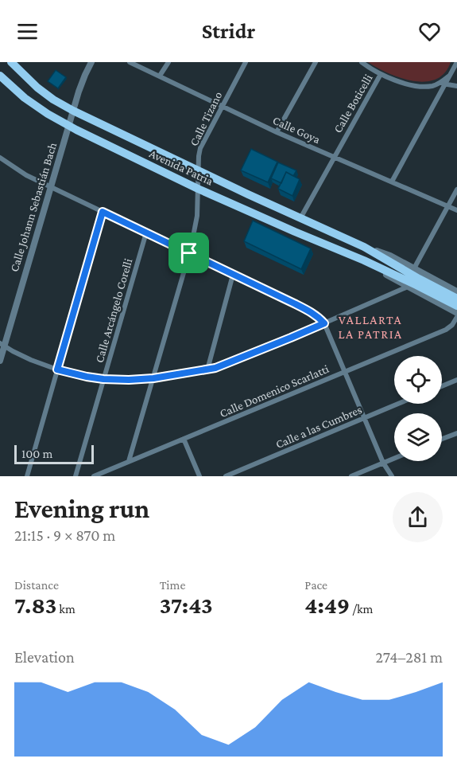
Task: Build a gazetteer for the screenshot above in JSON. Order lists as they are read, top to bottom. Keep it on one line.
{"streets":{"main road":["Avenida Patria"],"street":["Calle Boticelli","Calle Tizano","Calle Goya","Calle Johann Sebastián Bach","Calle Arcángelo Corelli","Calle Domenico Scarlatti","Calle a las Cumbres"]},"crossings":[["Calle Boticelli","Calle Goya"],["Calle Boticelli","Avenida Patria"],["Calle Tizano","Calle Goya"],["Calle Tizano","Avenida Patria"],["Calle Tizano","Calle Domenico Scarlatti"],["Avenida Patria","Calle Johann Sebastián Bach"]],"districts":["VALLARTA LA PATRIA"],"scale_bar":"100 m","page":{"header":"Stridr","scale":"100 m","heading":["Evening run","21:15 · 9 × 870 m"],"stats":[["Distance","7.83 km"],["Time","37:43"],["Pace","4:49 /km"]],"chart":["Elevation","274–281 m"]}}
